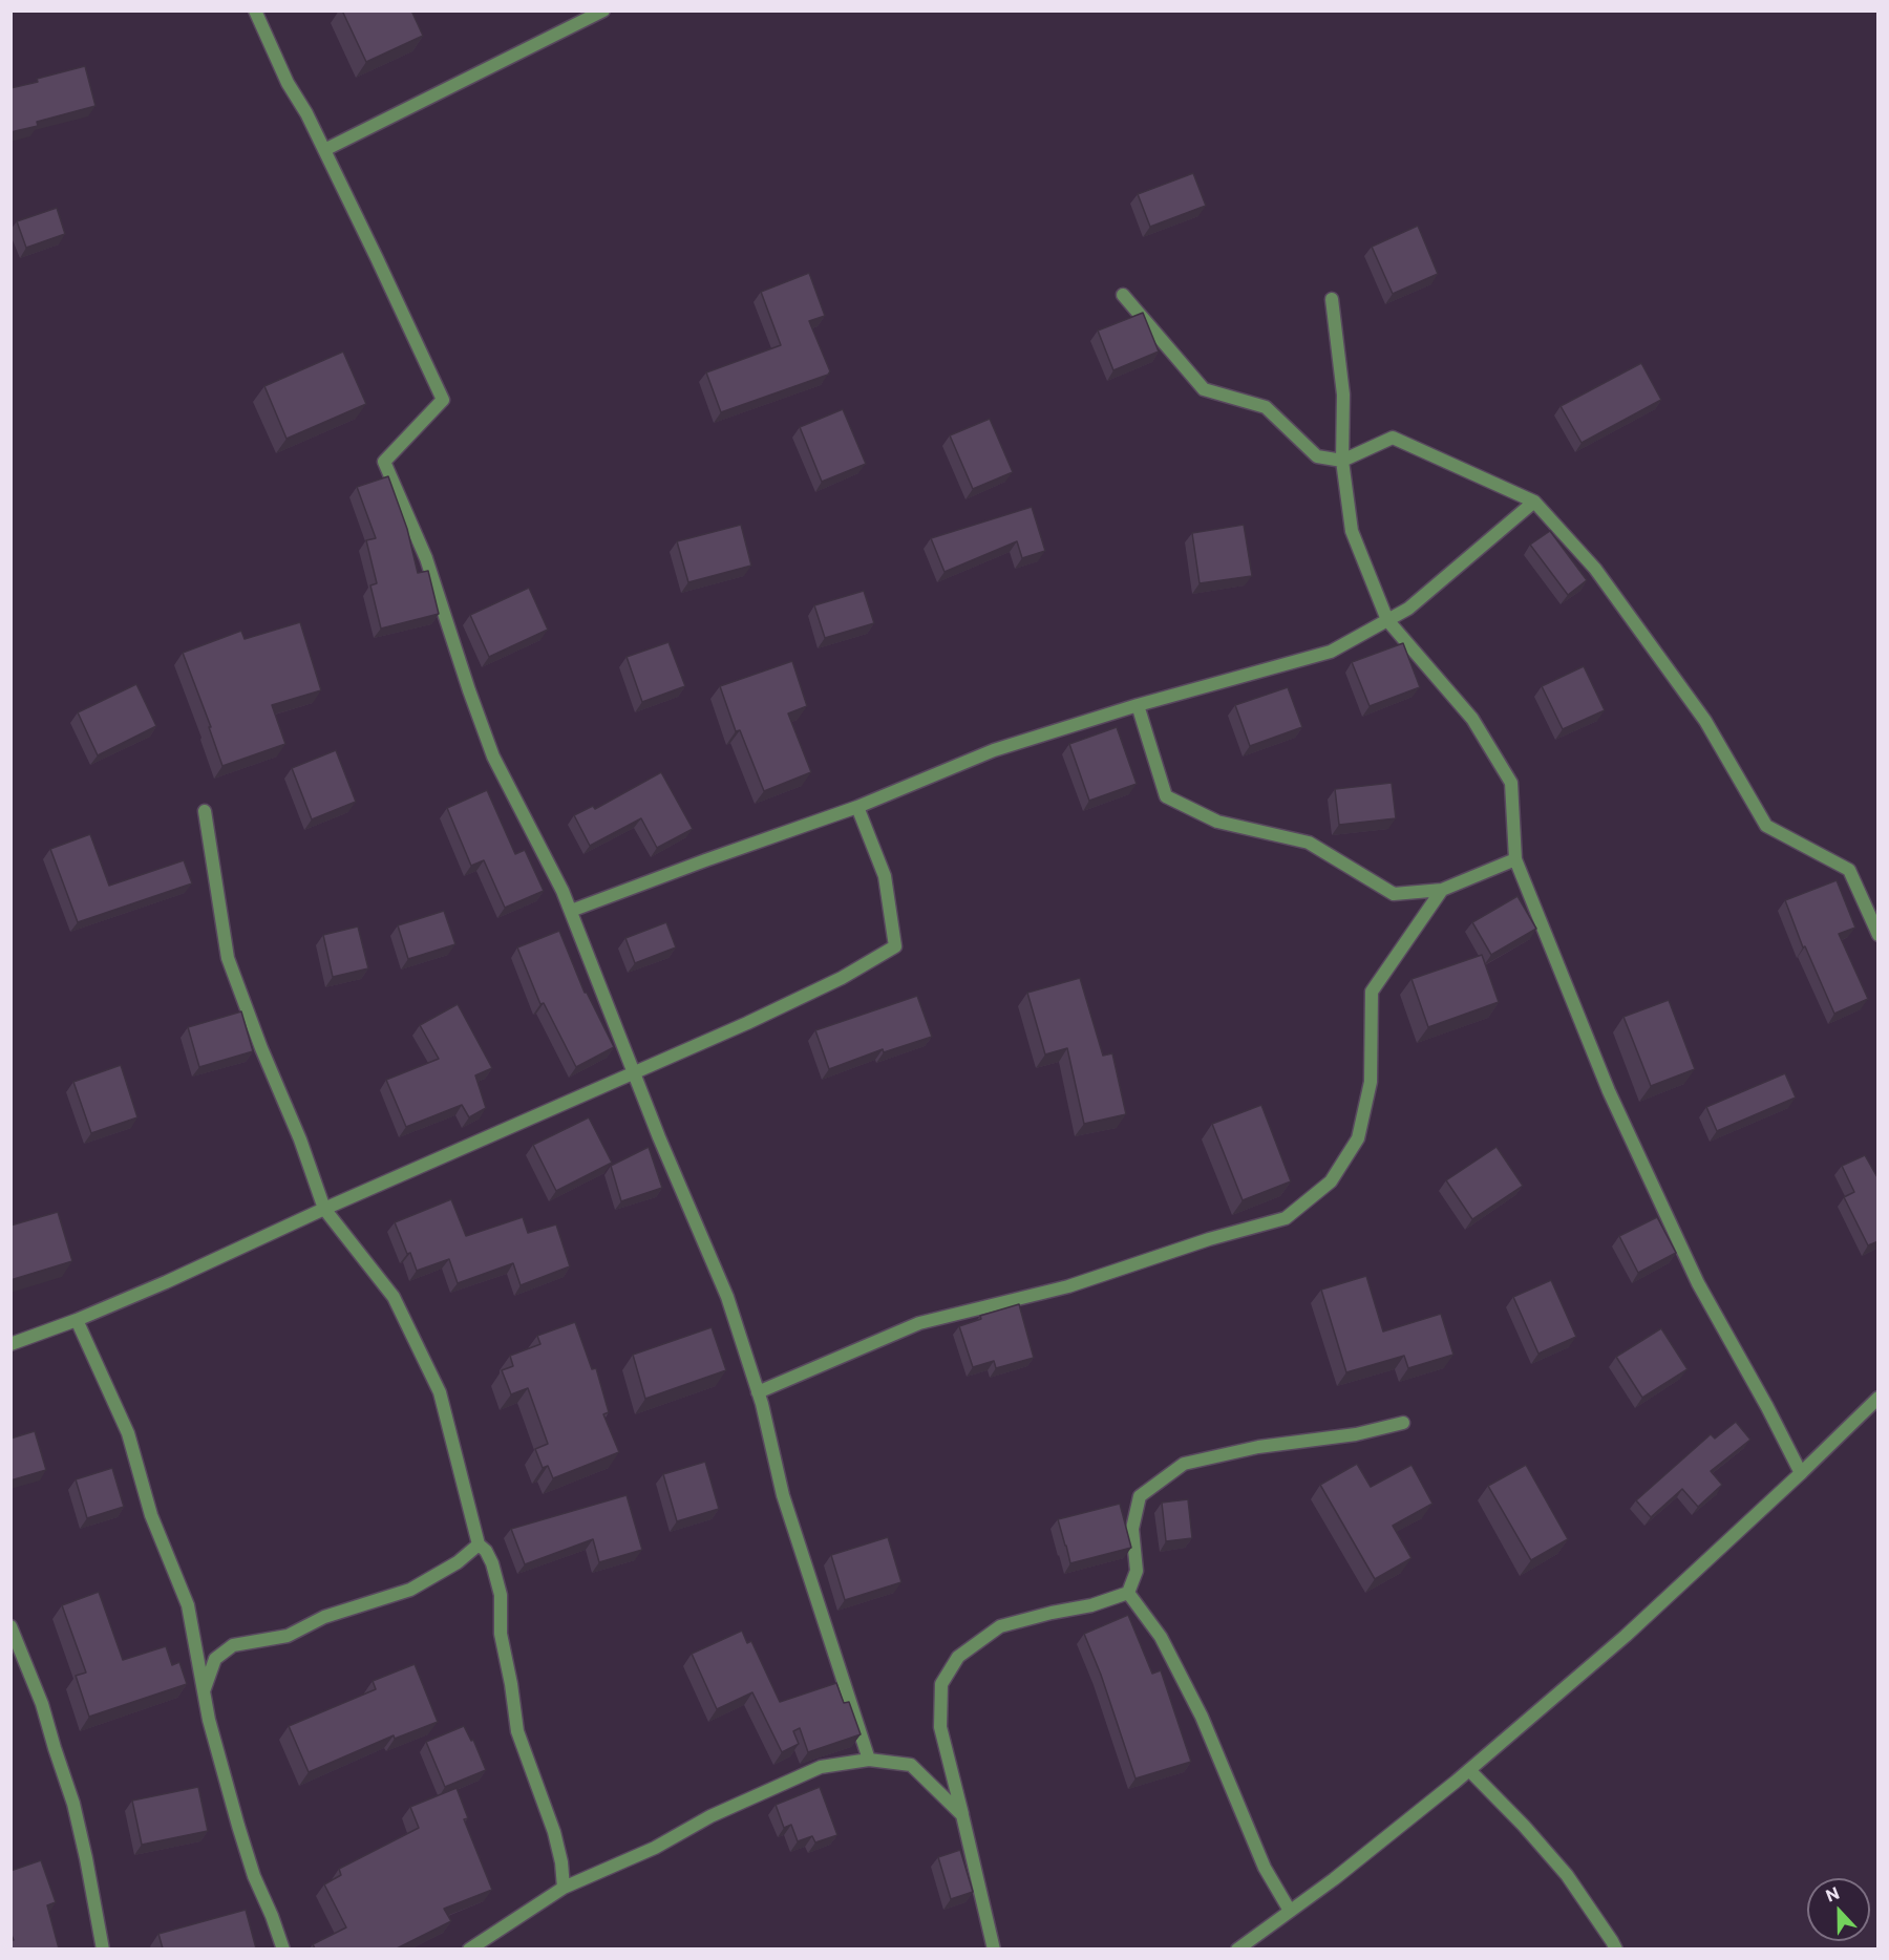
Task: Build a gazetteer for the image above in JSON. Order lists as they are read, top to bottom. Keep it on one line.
{"north":"top"}
